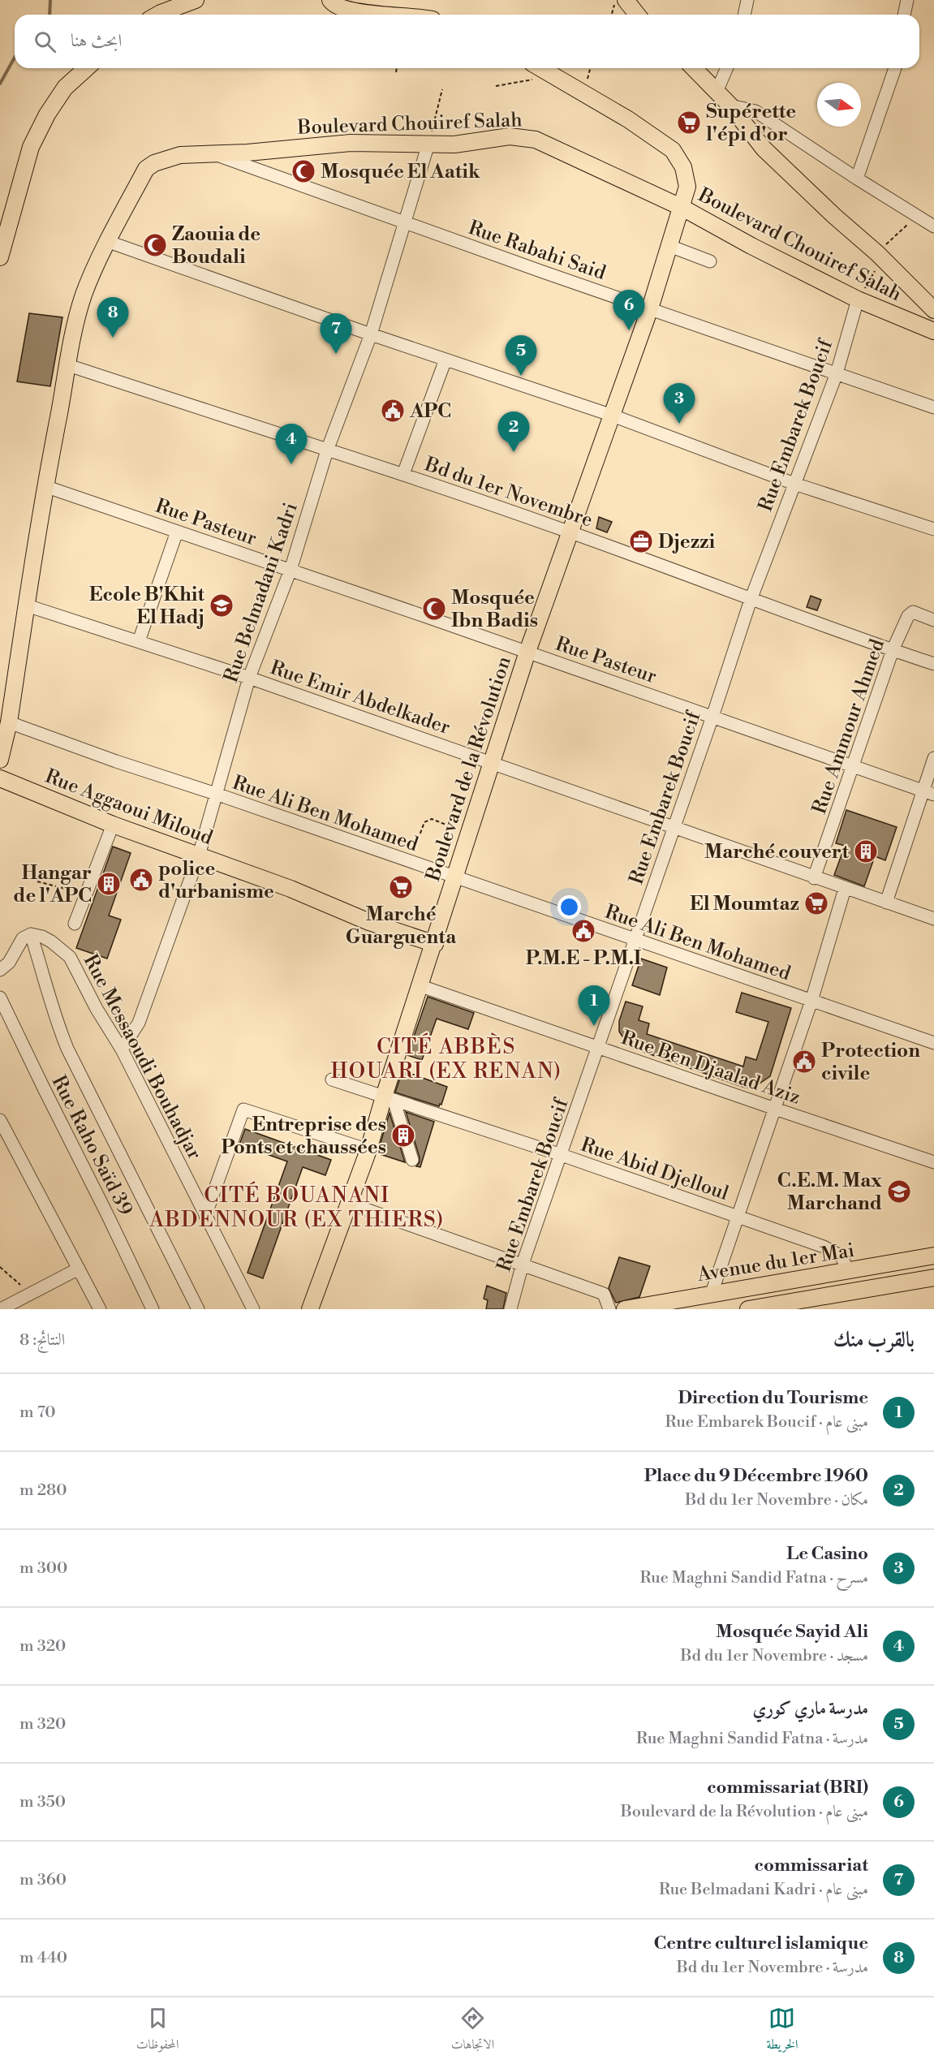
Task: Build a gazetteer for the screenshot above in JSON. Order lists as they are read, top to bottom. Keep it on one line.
{"streets":{"main road":["Boulevard Chouiref Salah","Boulevard de la Révolution","Rue Aggaoui Miloud","Avenue du 1er Mai"],"street":["Rue Rabahi Said","Rue Embarek Boucif","Bd du 1er Novembre","Rue Pasteur","Rue Belmadani Kadri","Rue Emir Abdelkader","Rue Ammour Ahmed","Rue Ali Ben Mohamed","Rue Messaoudi Bouhadjar","Rue Ben Djaalad Aziz","Rue Raho Saïd 39","Rue Abid Djelloul"]},"crossings":[["Boulevard Chouiref Salah","Rue Rabahi Said"],["Boulevard Chouiref Salah","Rue Embarek Boucif"],["Boulevard Chouiref Salah","Bd du 1er Novembre"],["Boulevard Chouiref Salah","Rue Pasteur"],["Boulevard Chouiref Salah","Rue Belmadani Kadri"],["Boulevard Chouiref Salah","Rue Emir Abdelkader"],["Boulevard Chouiref Salah","Boulevard de la Révolution"],["Boulevard Chouiref Salah","Rue Ali Ben Mohamed"],["Rue Rabahi Said","Rue Embarek Boucif"],["Rue Rabahi Said","Rue Belmadani Kadri"],["Rue Rabahi Said","Boulevard de la Révolution"],["Rue Embarek Boucif","Bd du 1er Novembre"],["Rue Embarek Boucif","Rue Pasteur"],["Rue Embarek Boucif","Rue Emir Abdelkader"],["Rue Embarek Boucif","Rue Ali Ben Mohamed"],["Rue Embarek Boucif","Rue Ben Djaalad Aziz"],["Rue Embarek Boucif","Rue Abid Djelloul"],["Bd du 1er Novembre","Rue Belmadani Kadri"],["Bd du 1er Novembre","Rue Ammour Ahmed"],["Bd du 1er Novembre","Boulevard de la Révolution"],["Rue Pasteur","Rue Belmadani Kadri"],["Rue Pasteur","Rue Ammour Ahmed"],["Rue Pasteur","Boulevard de la Révolution"],["Rue Belmadani Kadri","Rue Emir Abdelkader"],["Rue Belmadani Kadri","Rue Aggaoui Miloud"],["Rue Belmadani Kadri","Rue Ali Ben Mohamed"],["Rue Belmadani Kadri","Rue Messaoudi Bouhadjar"],["Rue Emir Abdelkader","Rue Ammour Ahmed"],["Rue Emir Abdelkader","Boulevard de la Révolution"],["Boulevard de la Révolution","Rue Aggaoui Miloud"],["Boulevard de la Révolution","Rue Ali Ben Mohamed"],["Boulevard de la Révolution","Rue Ben Djaalad Aziz"],["Boulevard de la Révolution","Rue Abid Djelloul"],["Rue Abid Djelloul","Avenue du 1er Mai"]],"districts":["CITÉ ABBÈS HOUARI (EX RENAN)","CITÉ BOUANANI ABDENNOUR (EX THIERS)"],"places":{"supermarket":["Supérette l'épi d'or","Marché Guarguenta","El Moumtaz"],"mosque":["Mosquée El Aatik","Zaouia de Boudali","Mosquée Ibn Badis"],"public building":["APC","police d'urbanisme","P.M.E - P.M.I","Protection civile"],"office":["Djezzi"],"school or university":["Ecole B'Khit El Hadj","C.E.M. Max Marchand"],"building":["Marché couvert","Hangar de l'APC","Entreprise des Ponts et chaussées"]},"north":"right","page":{"search":"ابحث هنا","pins":["6","8","7","5","3","2","4","1"],"heading":["بالقرب منك","النتائج: 8"],"list":[{"mark":"1","name":"Direction du Tourisme","note":"مبنى عام · Rue Embarek Boucif","value":"70 m"},{"mark":"2","name":"Place du 9 Décembre 1960","note":"مكان · Bd du 1er Novembre","value":"280 m"},{"mark":"3","name":"Le Casino","note":"مسرح · Rue Maghni Sandid Fatna","value":"300 m"},{"mark":"4","name":"Mosquée Sayid Ali","note":"مسجد · Bd du 1er Novembre","value":"320 m"},{"mark":"5","name":"مدرسة ماري كوري","note":"مدرسة · Rue Maghni Sandid Fatna","value":"320 m"},{"mark":"6","name":"commissariat (BRI)","note":"مبنى عام · Boulevard de la Révolution","value":"350 m"},{"mark":"7","name":"commissariat","note":"مبنى عام · Rue Belmadani Kadri","value":"360 m"},{"mark":"8","name":"Centre culturel islamique","note":"مدرسة · Bd du 1er Novembre","value":"440 m"}],"nav":["الخريطة","الاتجاهات","المحفوظات"]}}
